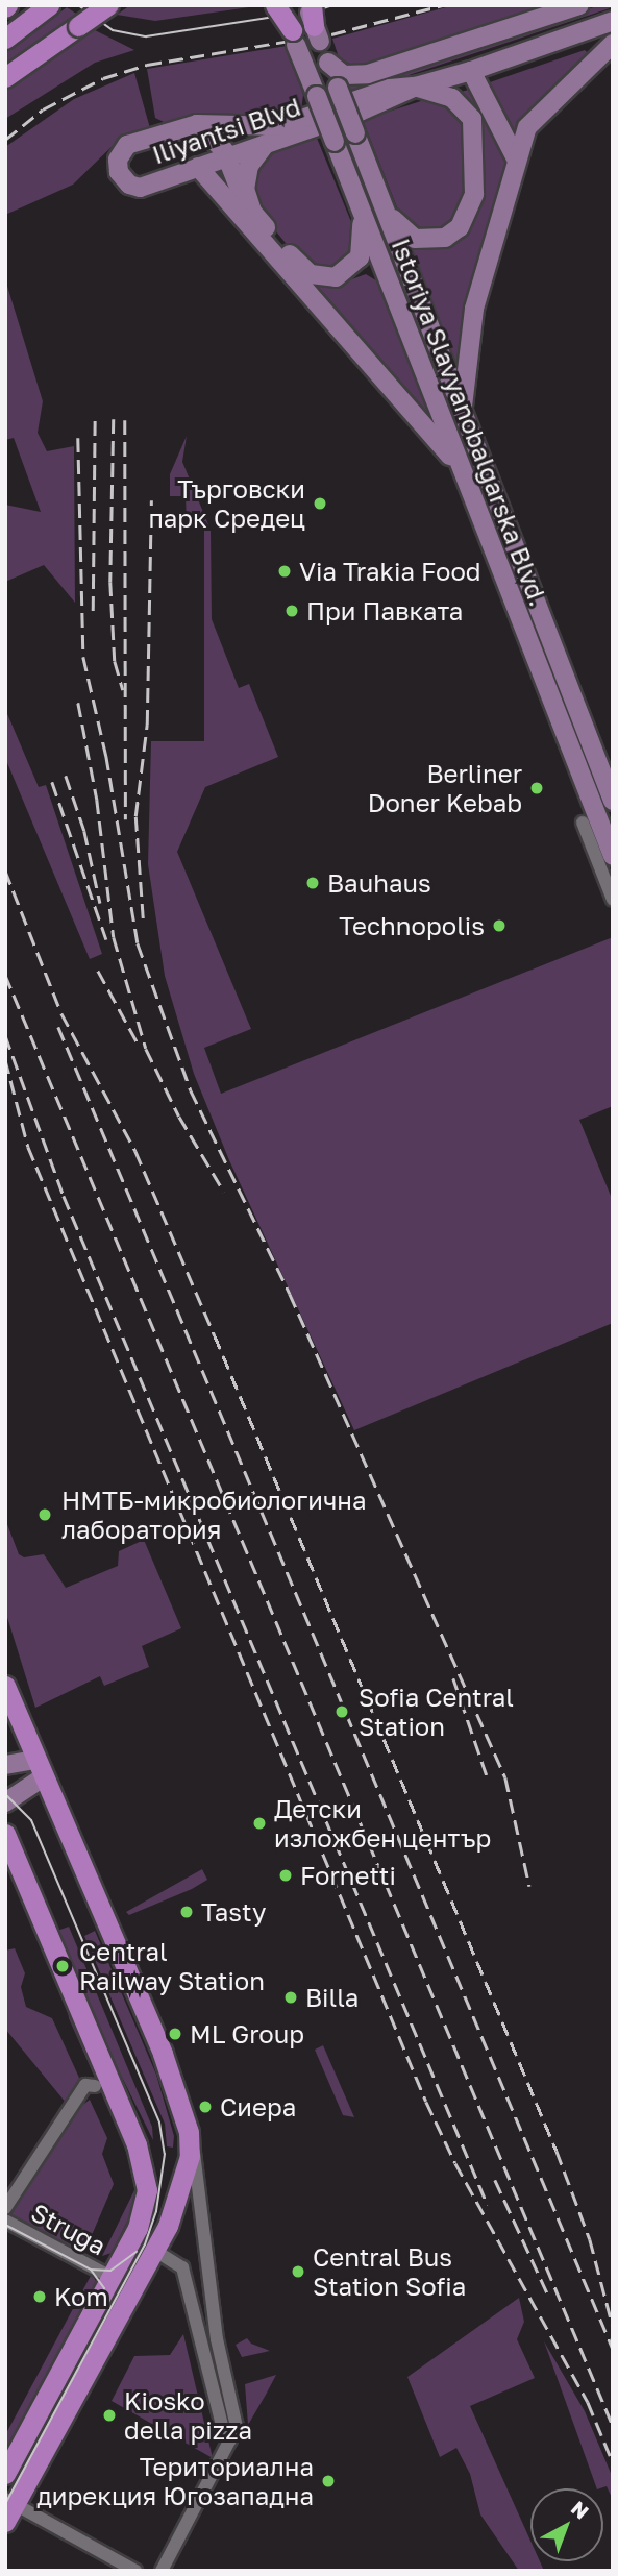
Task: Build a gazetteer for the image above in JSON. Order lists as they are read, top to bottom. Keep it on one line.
{"streets":{"main road":["Iliyantsi Blvd","Istoriya Slavyanobalgarska Blvd."],"street":["Struga"]},"places":["Търговски парк Средец","Via Trakia Food","При Павката","Berliner Doner Kebab","Bauhaus","Technopolis","НМТБ-микробиологична лаборатория","Sofia Central Station","Детски изложбен център","Fornetti","Tasty","Central Railway Station","Billa","ML Group","Сиера","Central Bus Station Sofia","Kom","Kiosko della pizza","Териториална дирекция Югозападна"],"north":"top right"}
